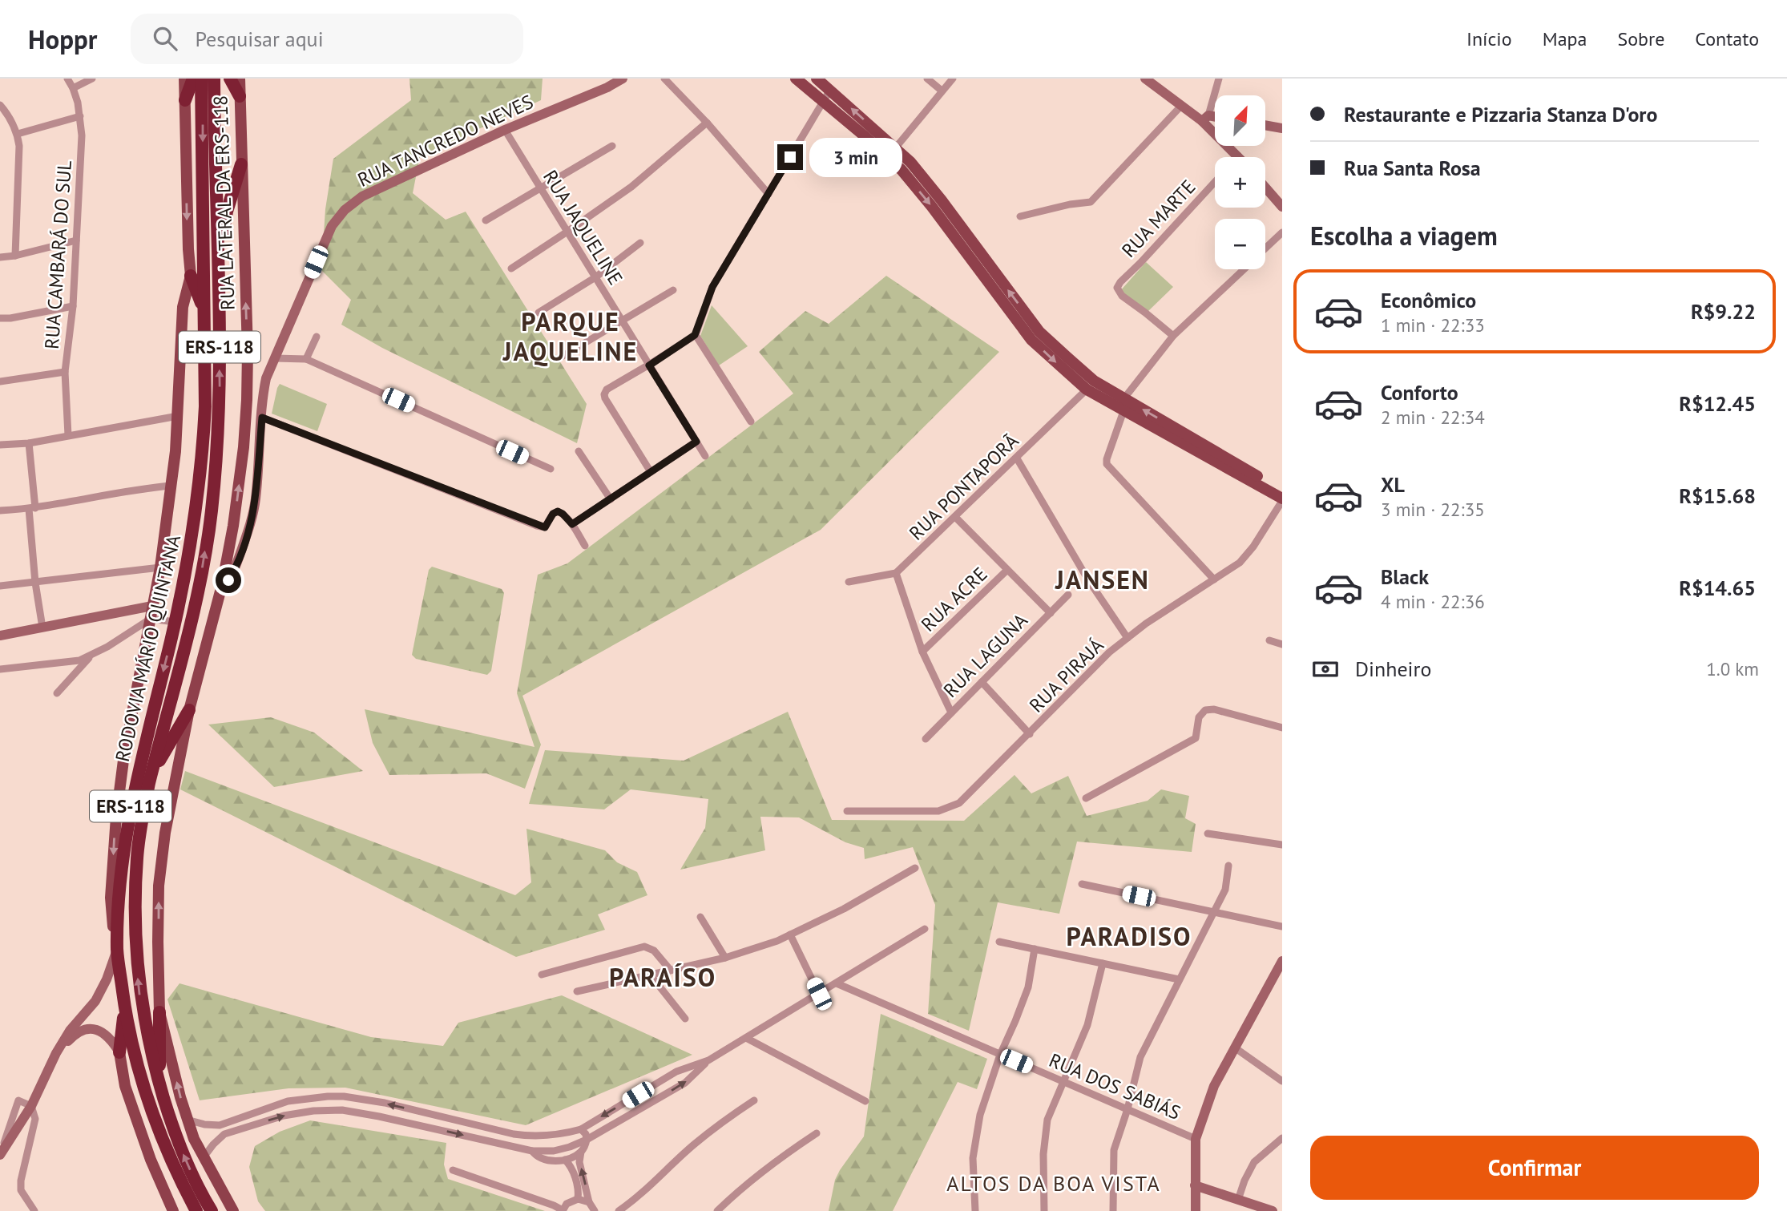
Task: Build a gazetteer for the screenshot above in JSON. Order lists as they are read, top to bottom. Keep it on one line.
{"streets":{"highway":["ERS-118","RODOVIA MÁRIO QUINTANA"],"main road":["RUA TANCREDO NEVES","RUA LATERAL DA ERS-118"],"street":["RUA MARTE","RUA JAQUELINE","RUA CAMBARÁ DO SUL","RUA PONTAPORÃ","RUA ACRE","RUA LAGUNA","RUA PIRAJÁ","RUA DOS SABIÁS"]},"crossings":[["RUA TANCREDO NEVES","RUA LATERAL DA ERS-118"],["RUA TANCREDO NEVES","RUA JAQUELINE"],["RUA LATERAL DA ERS-118","RODOVIA MÁRIO QUINTANA"]],"districts":["PARQUE JAQUELINE","JANSEN","PARADISO","PARAÍSO","ALTOS DA BOA VISTA"],"north":"top right","page":{"header":"Hoppr","search":"Pesquisar aqui","nav":["Início","Mapa","Sobre","Contato"],"banner":["Restaurante e Pizzaria Stanza D'oro","Rua Santa Rosa"],"map_buttons":["+","−"],"bubble":"3 min","heading":"Escolha a viagem","list":[{"name":"Econômico","note":"1 min · 22:33","value":"R$9.22"},{"name":"Conforto","note":"2 min · 22:34","value":"R$12.45"},{"name":"XL","note":"3 min · 22:35","value":"R$15.68"},{"name":"Black","note":"4 min · 22:36","value":"R$14.65"}],"pay":["Dinheiro","1.0 km"],"buttons":"Confirmar"}}
